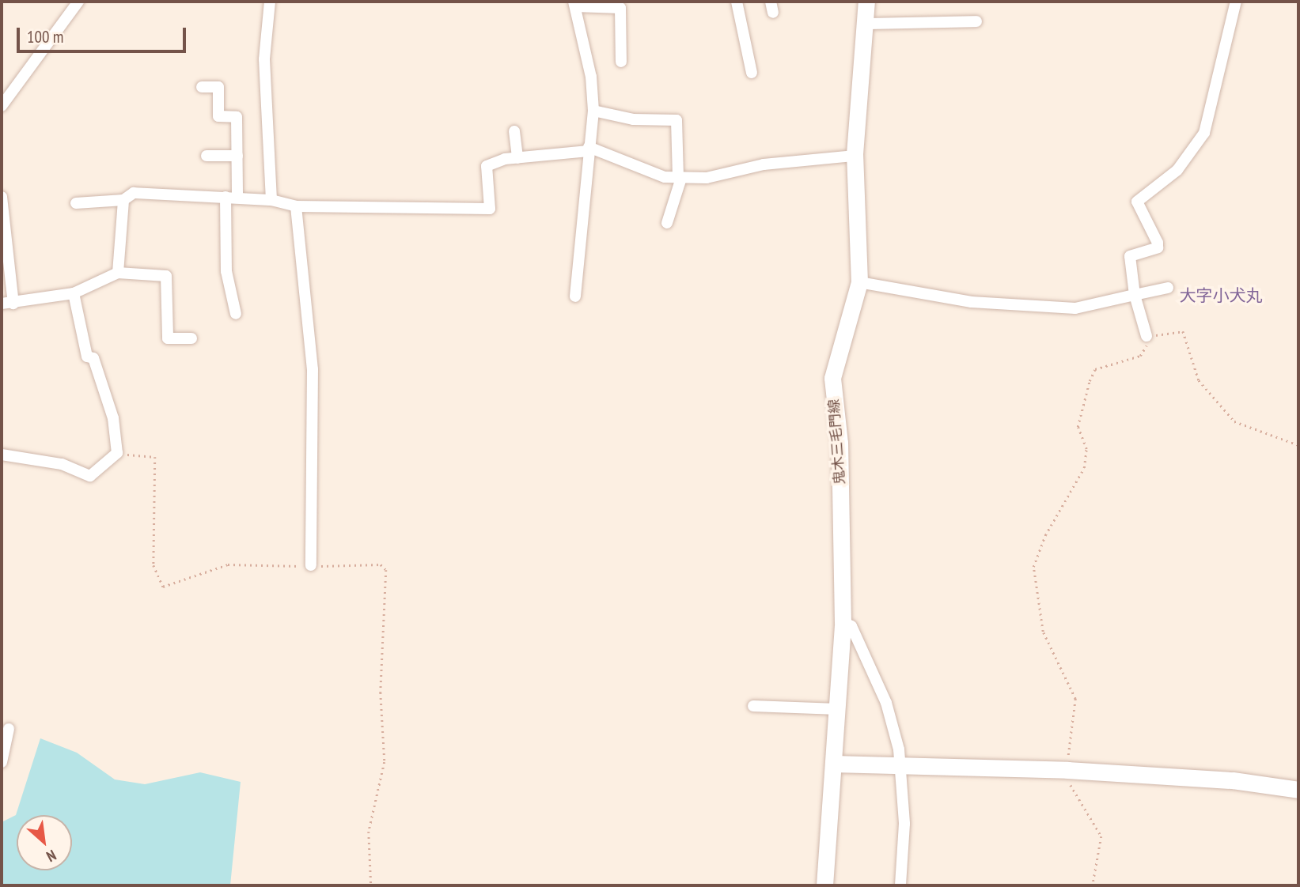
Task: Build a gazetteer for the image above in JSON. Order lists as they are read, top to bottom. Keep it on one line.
{"streets":{"main road":["鬼木三毛門線"]},"districts":["大字小犬丸"],"scale_bar":"100 m","north":"bottom right"}
